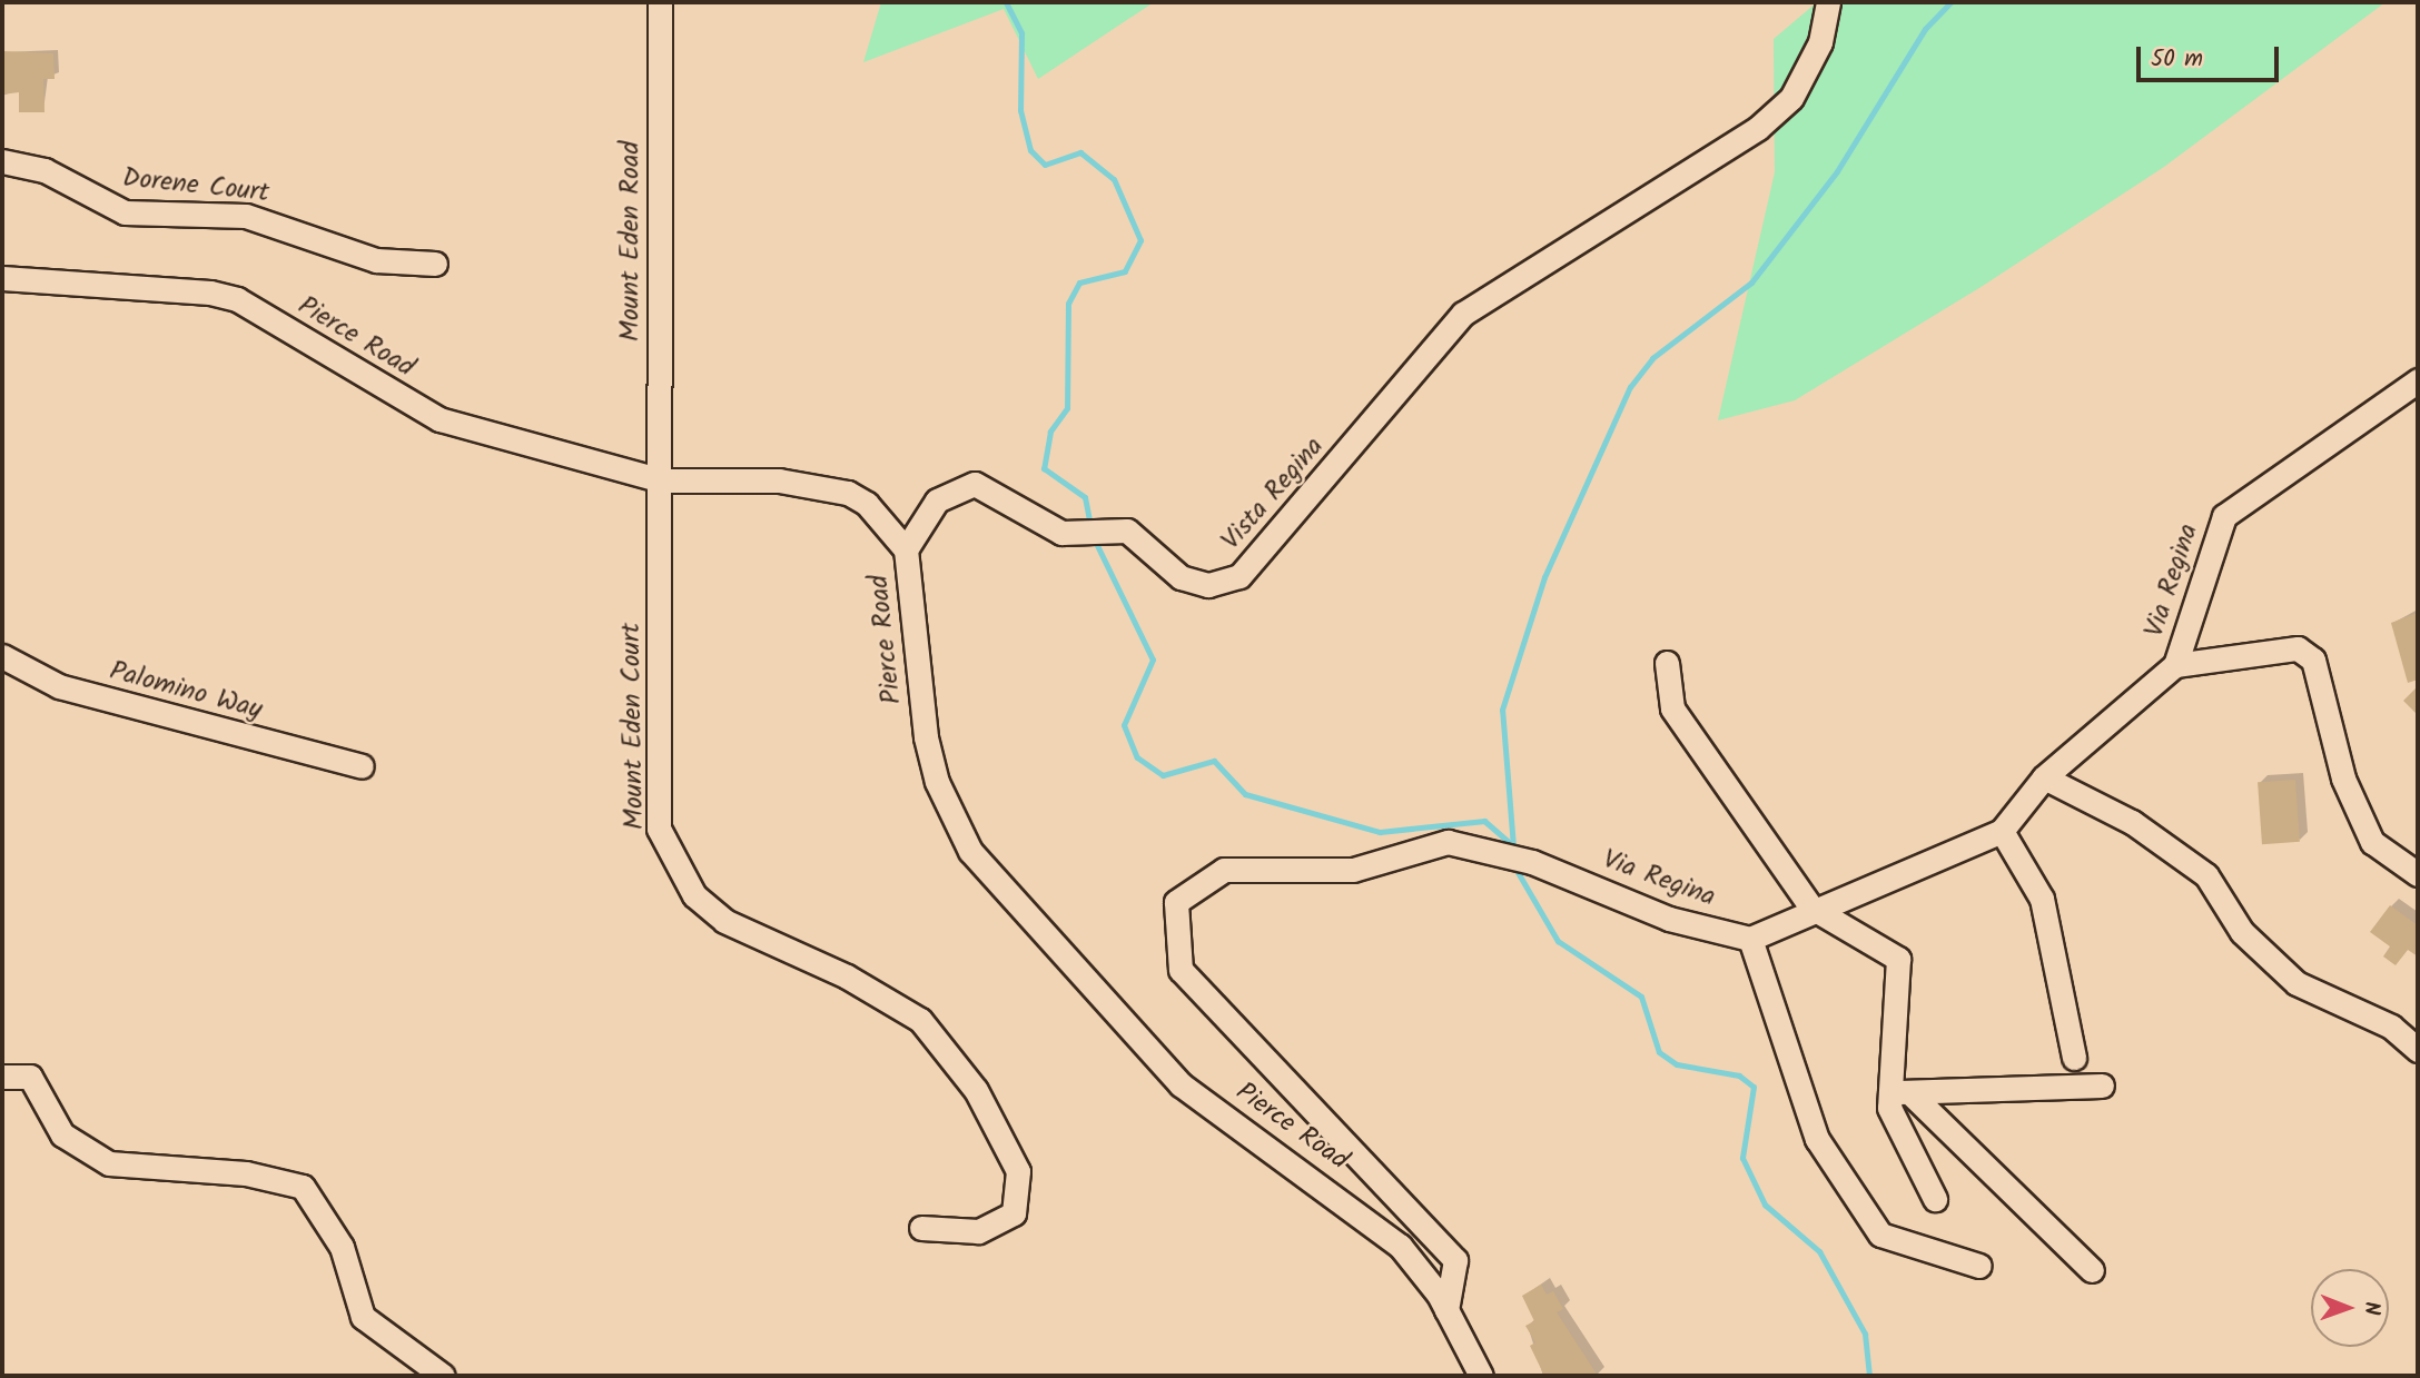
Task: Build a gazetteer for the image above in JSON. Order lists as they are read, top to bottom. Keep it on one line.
{"streets":{"street":["Dorene Court","Mount Eden Road","Pierce Road","Vista Regina","Via Regina","Palomino Way","Mount Eden Court"]},"crossings":[["Mount Eden Road","Pierce Road"],["Mount Eden Road","Mount Eden Court"],["Pierce Road","Vista Regina"],["Pierce Road","Via Regina"],["Pierce Road","Mount Eden Court"]],"scale_bar":"50 m","north":"right"}
